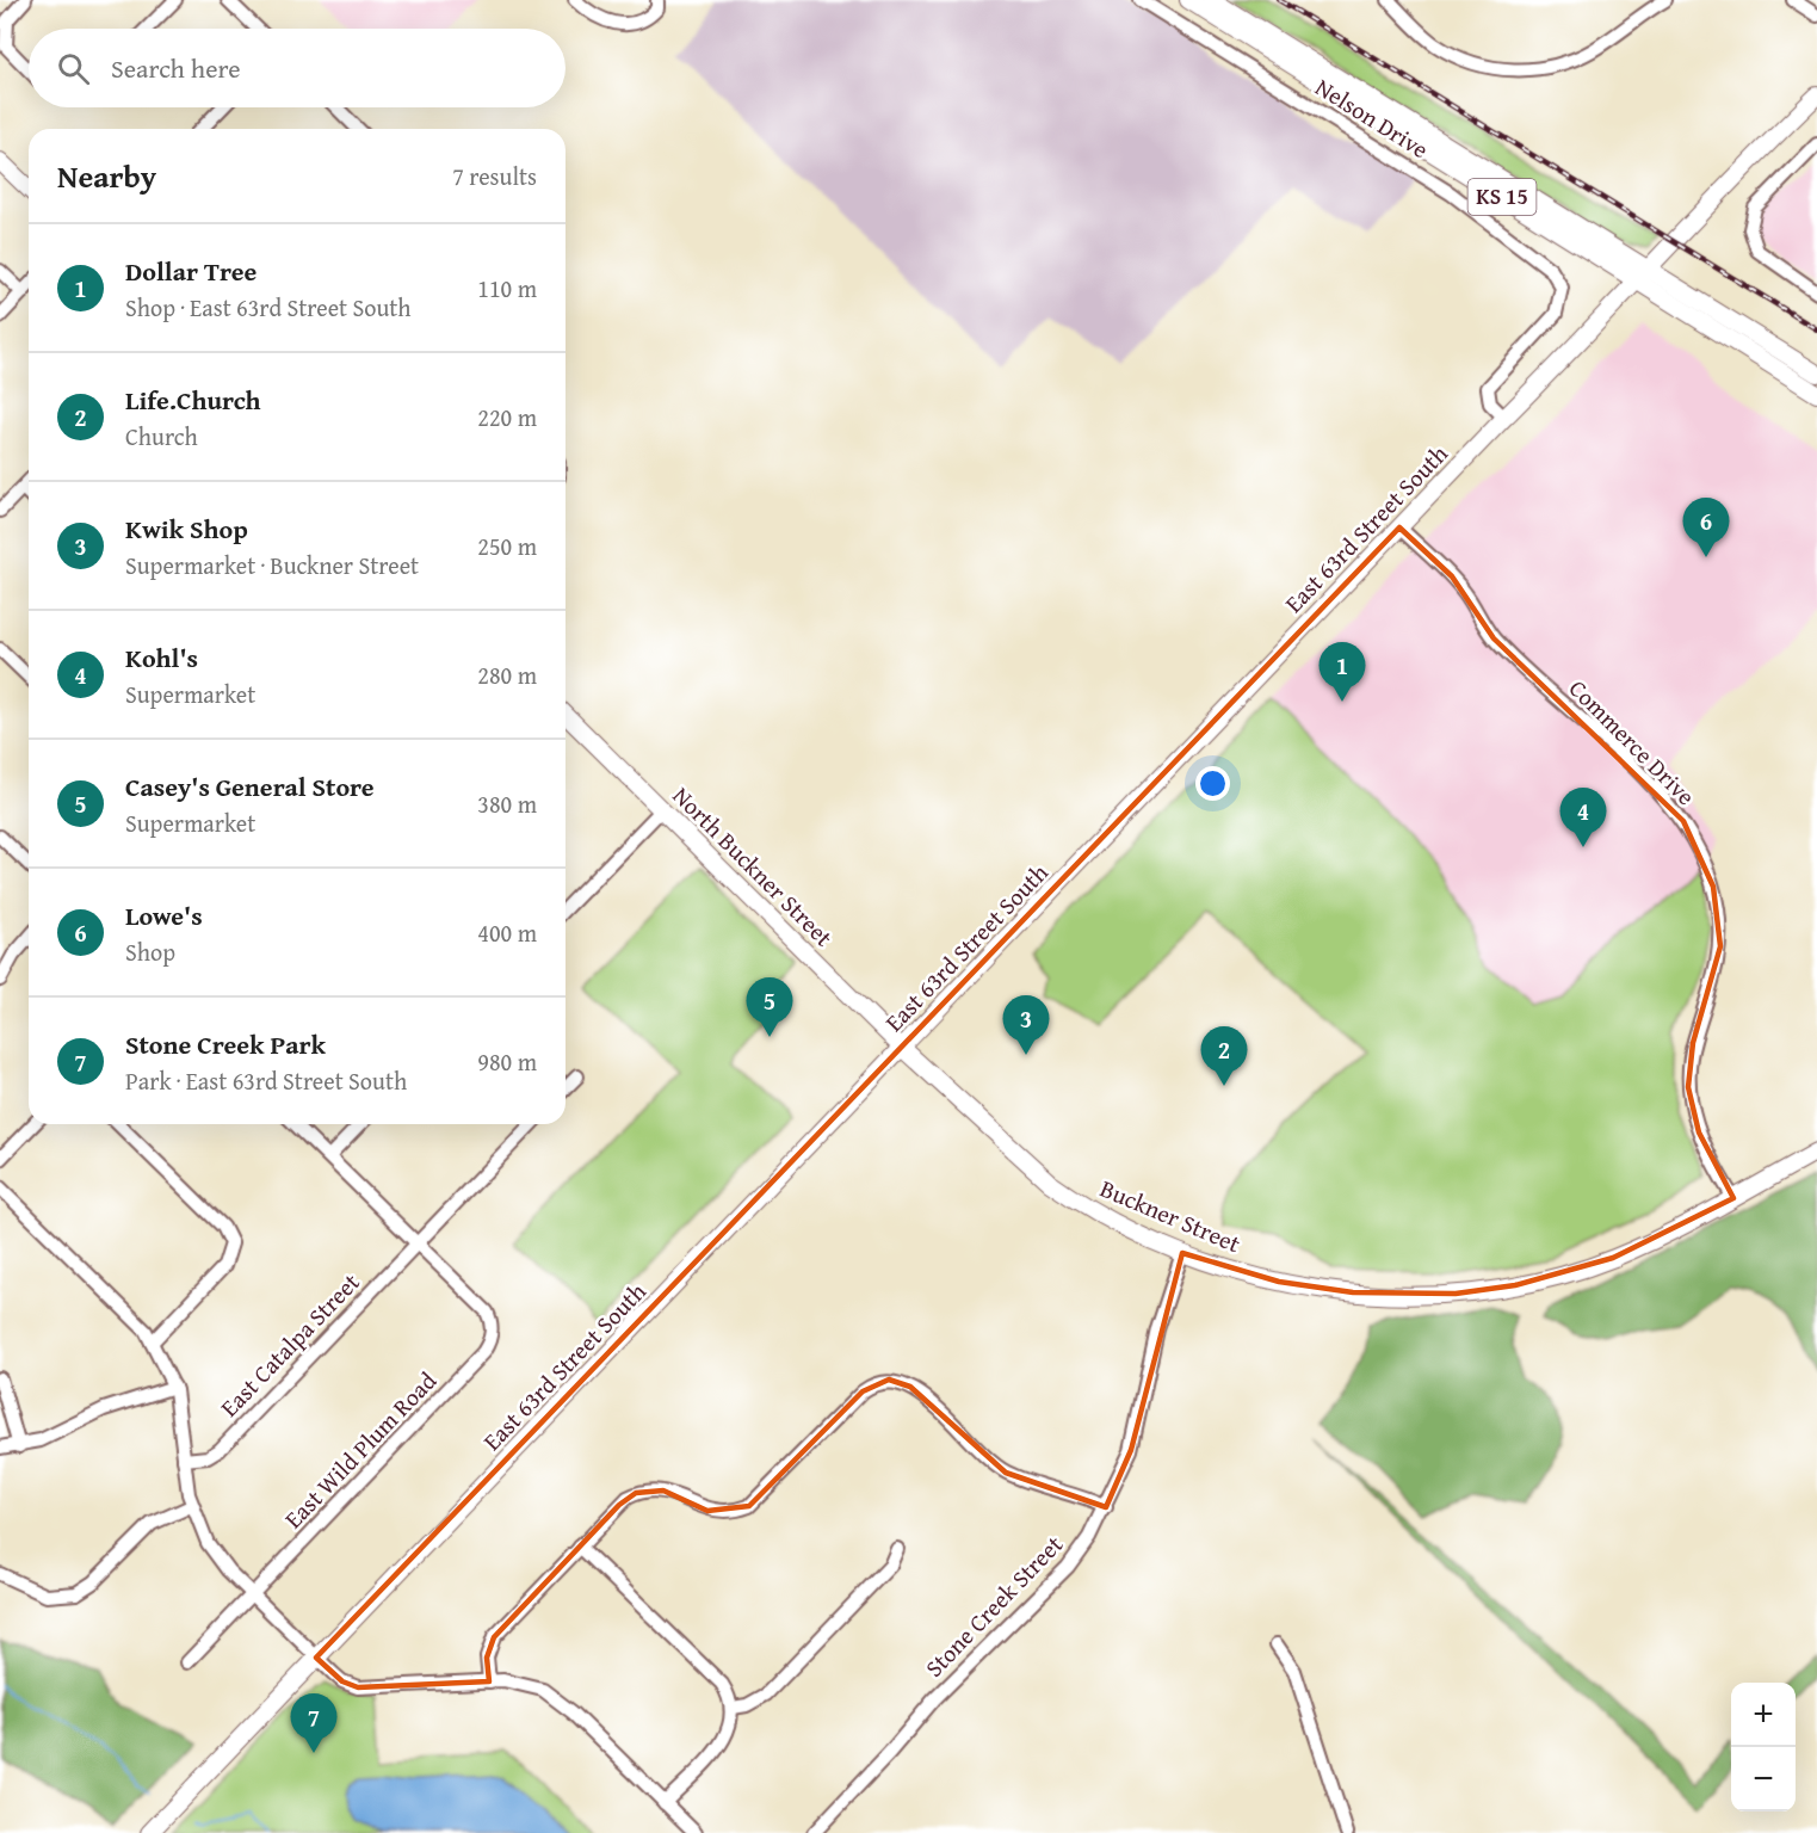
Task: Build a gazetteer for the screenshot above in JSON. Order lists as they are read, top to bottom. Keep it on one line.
{"streets":{"main road":["KS 15","East 63rd Street South","North Buckner Street","Buckner Street"],"street":["Nelson Drive","Commerce Drive","East Catalpa Street","East Wild Plum Road","Stone Creek Street"]},"crossings":[["Nelson Drive","East 63rd Street South"],["KS 15","East 63rd Street South"],["East 63rd Street South","Commerce Drive"],["East 63rd Street South","North Buckner Street"],["East 63rd Street South","Buckner Street"],["Commerce Drive","Buckner Street"],["North Buckner Street","Buckner Street"],["Buckner Street","Stone Creek Street"],["East Catalpa Street","East Wild Plum Road"]],"page":{"search":"Search here","heading":["Nearby","7 results"],"list":[{"mark":"1","name":"Dollar Tree","note":"Shop · East 63rd Street South","value":"110 m"},{"mark":"2","name":"Life.Church","note":"Church","value":"220 m"},{"mark":"3","name":"Kwik Shop","note":"Supermarket · Buckner Street","value":"250 m"},{"mark":"4","name":"Kohl's","note":"Supermarket","value":"280 m"},{"mark":"5","name":"Casey's General Store","note":"Supermarket","value":"380 m"},{"mark":"6","name":"Lowe's","note":"Shop","value":"400 m"},{"mark":"7","name":"Stone Creek Park","note":"Park · East 63rd Street South","value":"980 m"}],"pins":["6","1","4","5","3","2","7"],"map_buttons":["+","−"]}}
